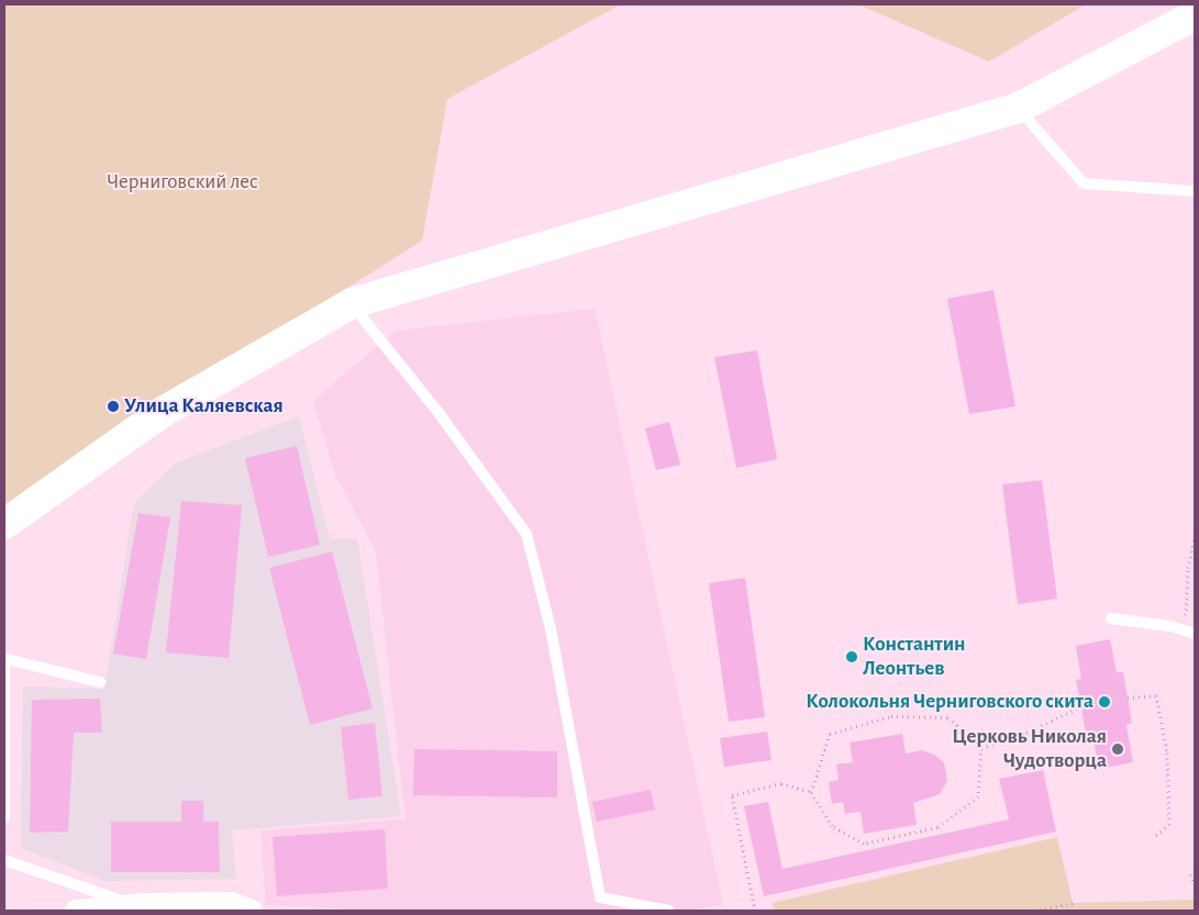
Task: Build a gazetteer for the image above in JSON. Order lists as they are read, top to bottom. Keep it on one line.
{"parks":["Черниговский лес"],"places":["Улица Каляевская","Константин Леонтьев","Колокольня Черниговского скита","Церковь Николая Чудотворца"]}
